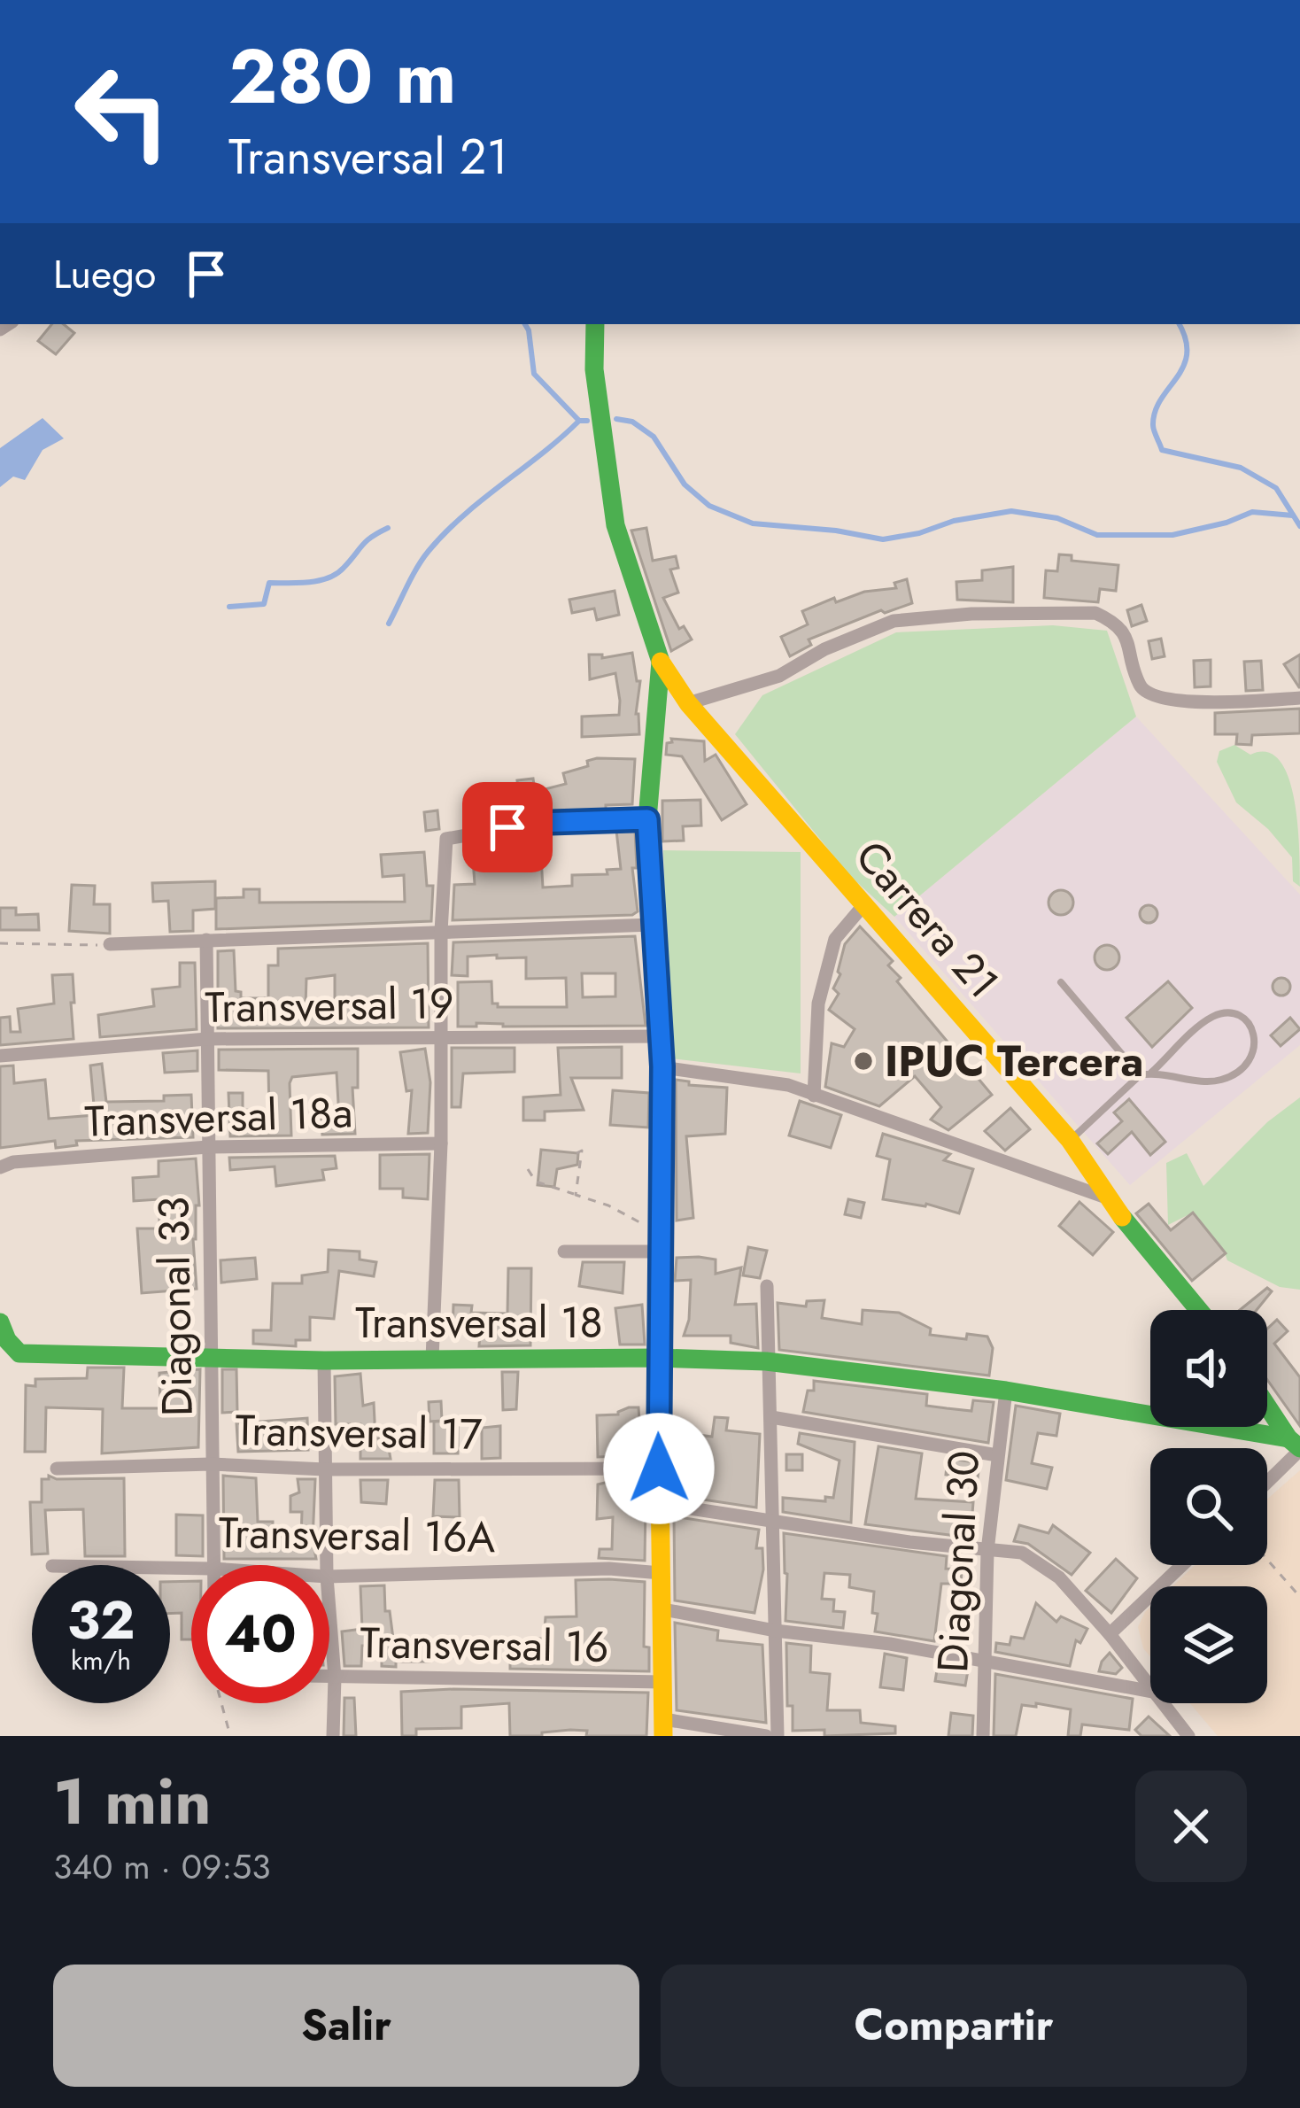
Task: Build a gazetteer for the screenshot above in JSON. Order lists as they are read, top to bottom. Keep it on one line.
{"streets":{"street":["Carrera 21","Transversal 19","Transversal 18a","Diagonal 33","Transversal 18","Transversal 17","Transversal 16A","Diagonal 30","Transversal 16"]},"crossings":[["Transversal 19","Diagonal 33"],["Transversal 18a","Diagonal 33"],["Diagonal 33","Transversal 18"],["Diagonal 33","Transversal 17"],["Transversal 18","Diagonal 30"]],"places":["IPUC Tercera"],"page":{"turn":["280 m","Transversal 21"],"then":"Luego","speed":"32 km/h","limit":"40","heading":["1 min","340 m · 09:53"],"buttons":["Salir","Compartir"]}}
